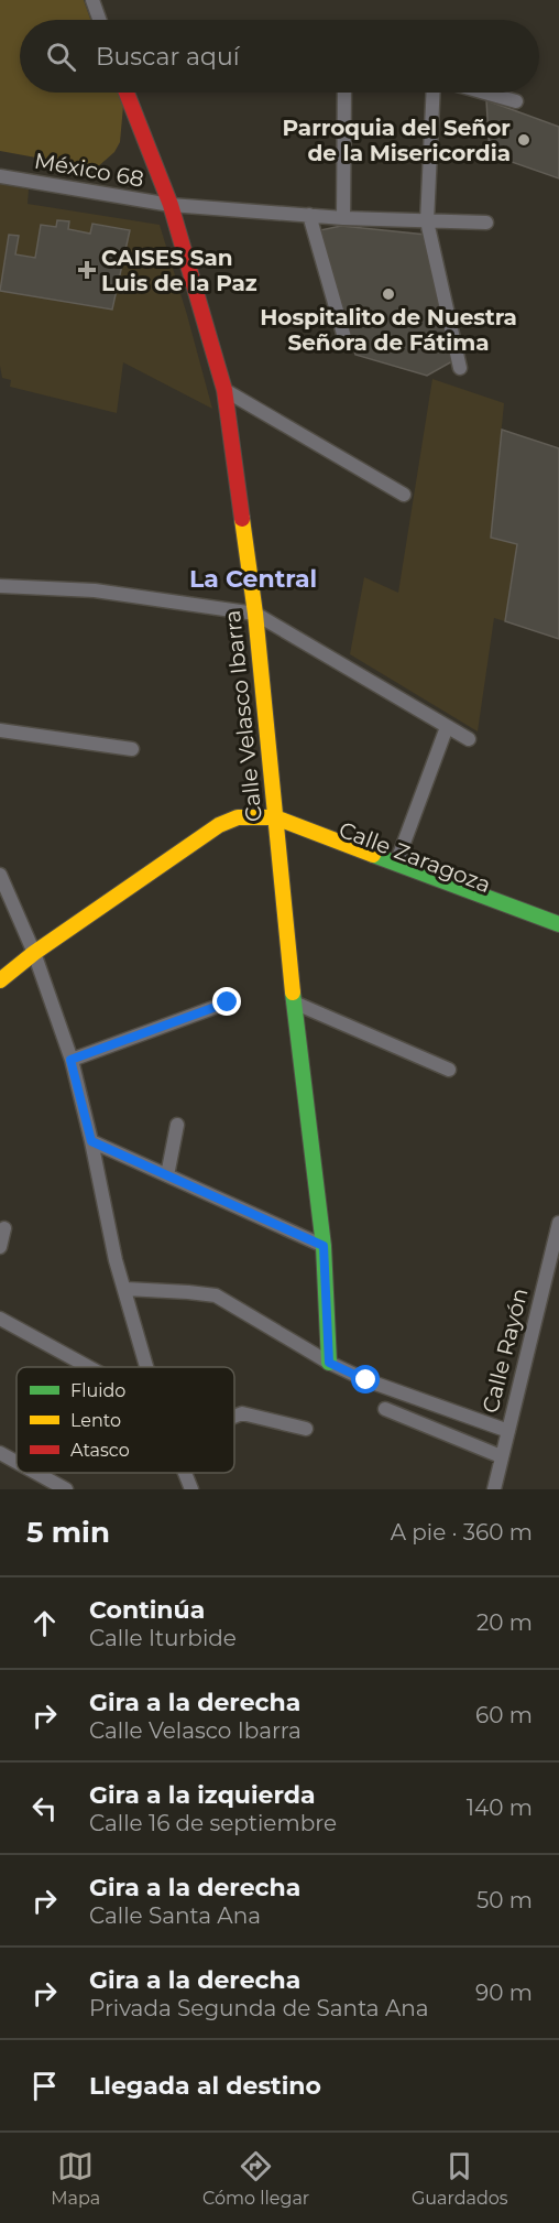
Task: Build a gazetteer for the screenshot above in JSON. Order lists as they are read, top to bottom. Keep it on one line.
{"streets":{"street":["México 68","Calle Velasco Ibarra","Calle Zaragoza","Calle Rayón"]},"crossings":[["México 68","Calle Velasco Ibarra"],["Calle Velasco Ibarra","Calle Zaragoza"]],"districts":["La Central"],"places":{"other":["Parroquia del Señor de la Misericordia","Hospitalito de Nuestra Señora de Fátima"],"health":["CAISES San Luis de la Paz"]},"legend":["Fluido","Lento","Atasco"],"page":{"search":"Buscar aquí","heading":["5 min","A pie · 360 m"],"list":[["Continúa","Calle Iturbide","20 m"],["Gira a la derecha","Calle Velasco Ibarra","60 m"],["Gira a la izquierda","Calle 16 de septiembre","140 m"],["Gira a la derecha","Calle Santa Ana","50 m"],["Gira a la derecha","Privada Segunda de Santa Ana","90 m"],"Llegada al destino"],"nav":["Mapa","Cómo llegar","Guardados"]}}
